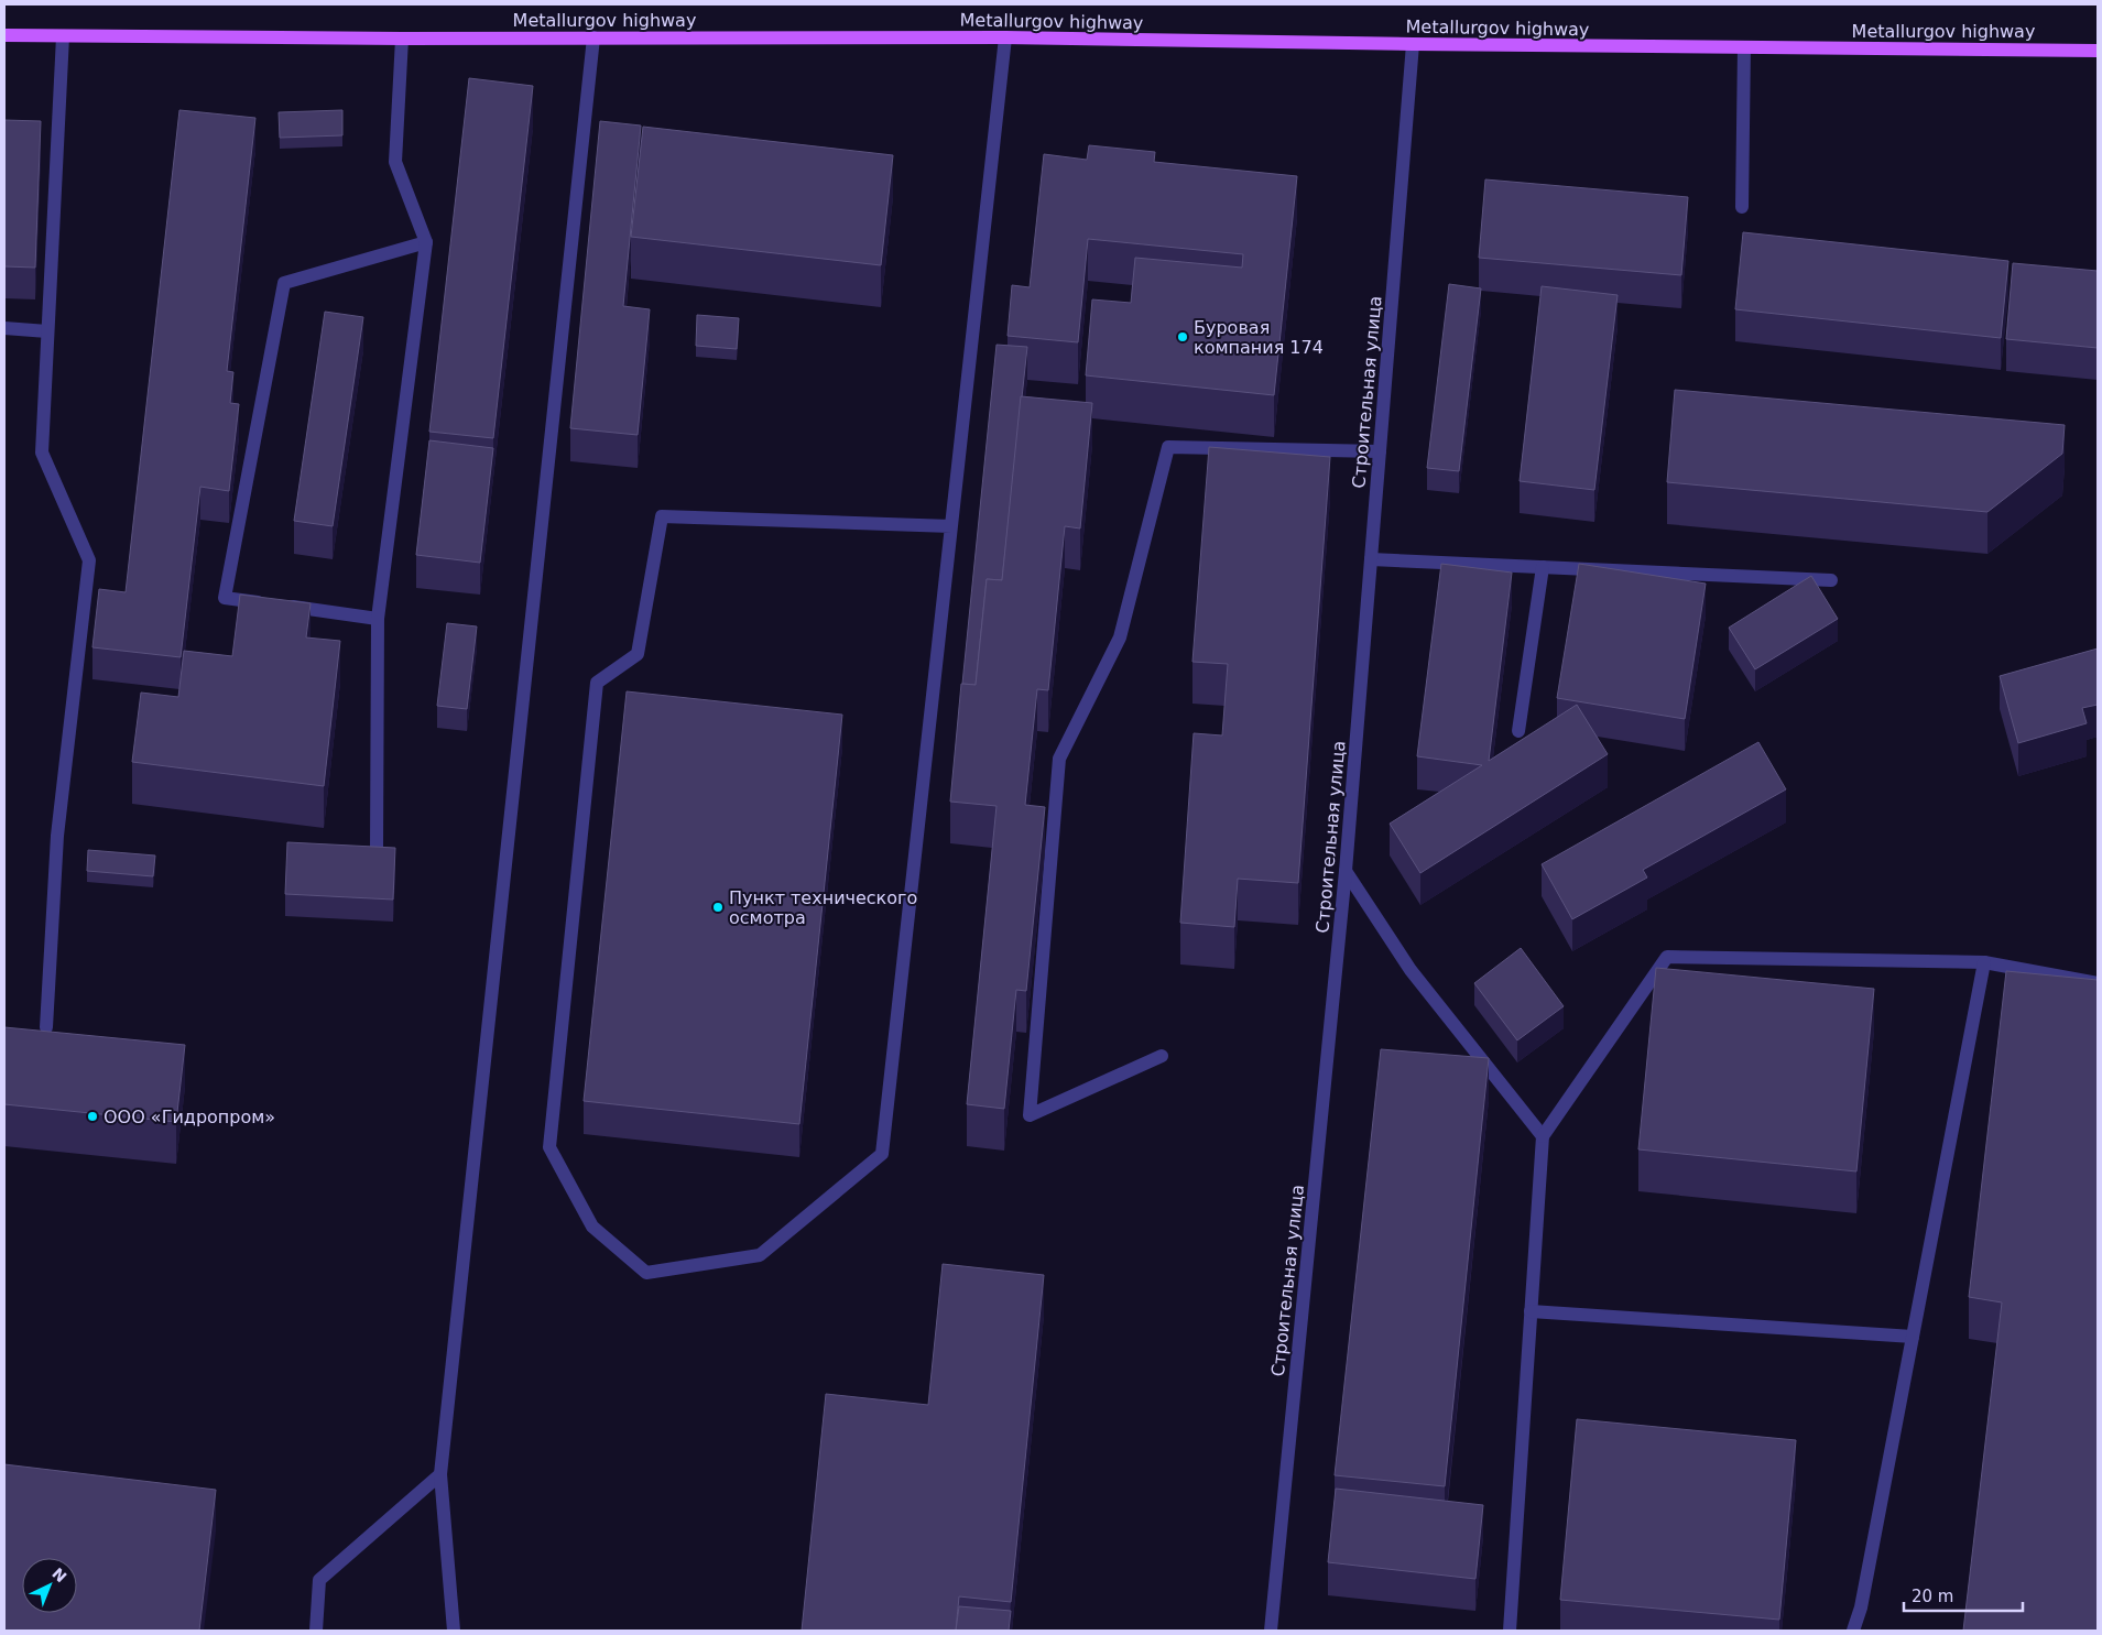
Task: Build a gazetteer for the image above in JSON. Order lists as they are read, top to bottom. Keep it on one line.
{"streets":{"main road":["Metallurgov highway"],"street":["Строительная улица"]},"crossings":[["Metallurgov highway","Строительная улица"]],"places":["Буровая компания 174","Пункт технического осмотра","ООО «Гидропром»"],"scale_bar":"20 m","north":"top right"}
